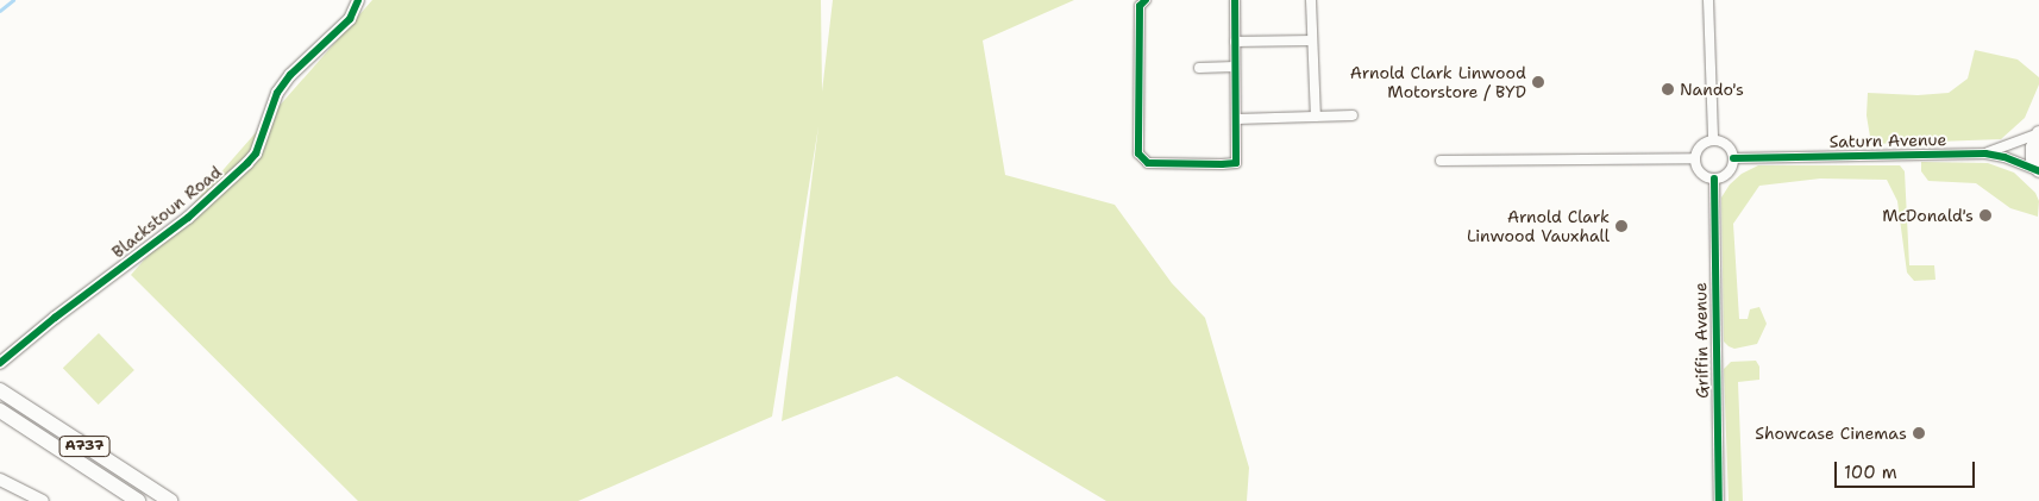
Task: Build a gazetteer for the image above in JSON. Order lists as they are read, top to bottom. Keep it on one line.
{"streets":{"main road":["A737"],"street":["Saturn Avenue","Blackstoun Road","Griffin Avenue"]},"crossings":[["Saturn Avenue","Griffin Avenue"]],"places":["Arnold Clark Linwood Motorstore / BYD","Nando's","McDonald's","Arnold Clark Linwood Vauxhall","Showcase Cinemas"],"scale_bar":"100 m"}
